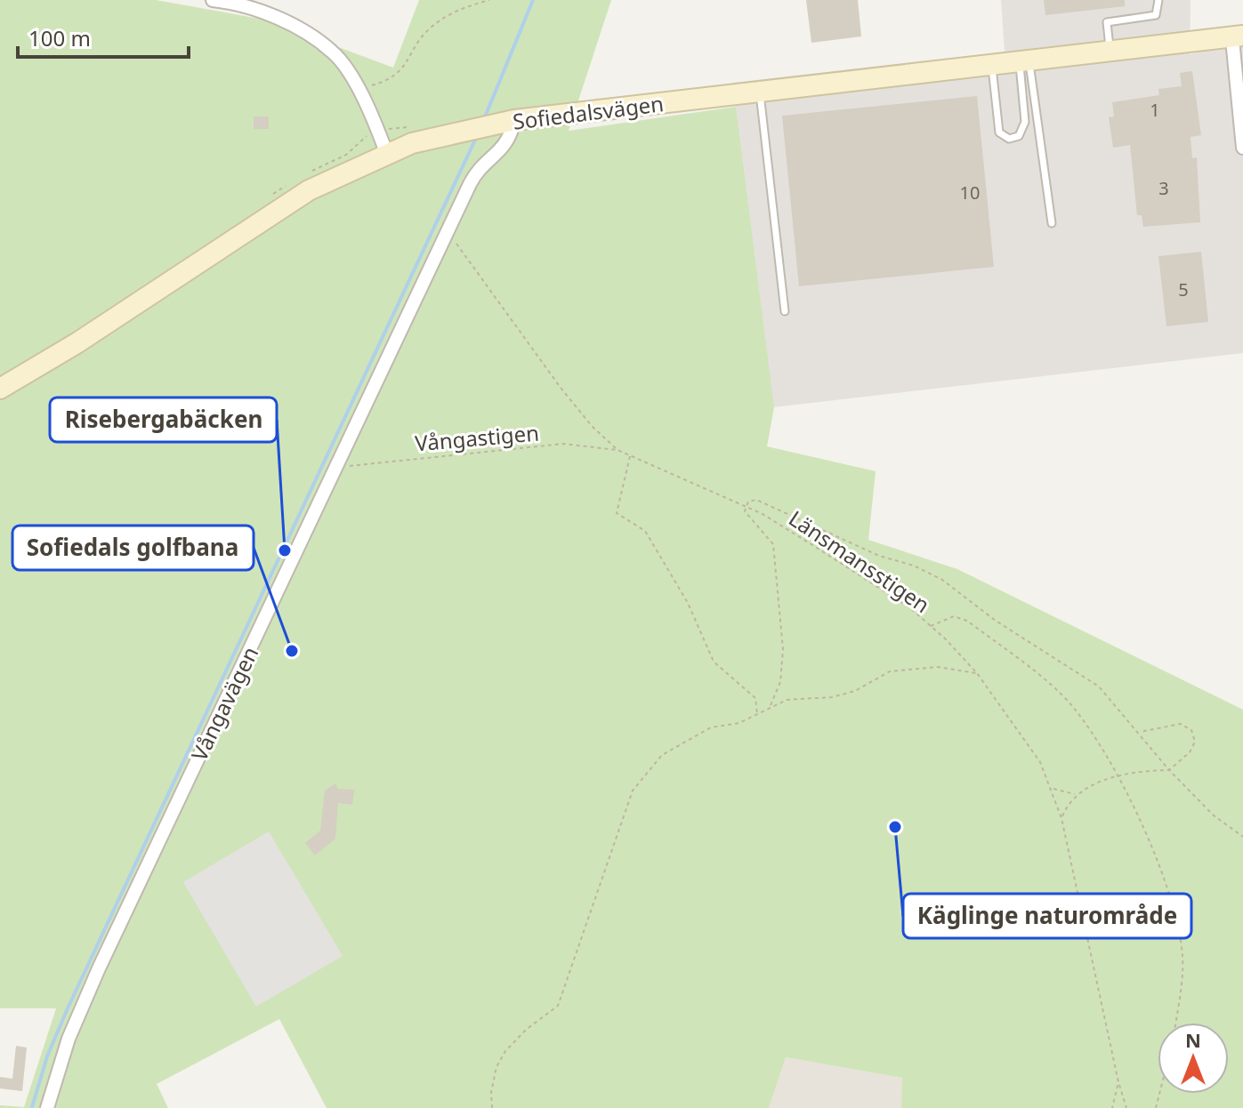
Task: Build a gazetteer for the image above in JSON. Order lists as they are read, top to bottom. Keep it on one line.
{"streets":{"main road":["Sofiedalsvägen"],"street":["Vångavägen"],"path":["Vångastigen","Länsmansstigen"]},"crossings":[["Sofiedalsvägen","Vångavägen"],["Vångastigen","Länsmansstigen"],["Vångastigen","Vångavägen"],["Länsmansstigen","Vångavägen"]],"places":["Risebergabäcken","Sofiedals golfbana","Käglinge naturområde"],"house_numbers":["1","3","10","5"],"scale_bar":"100 m","north":"top"}
